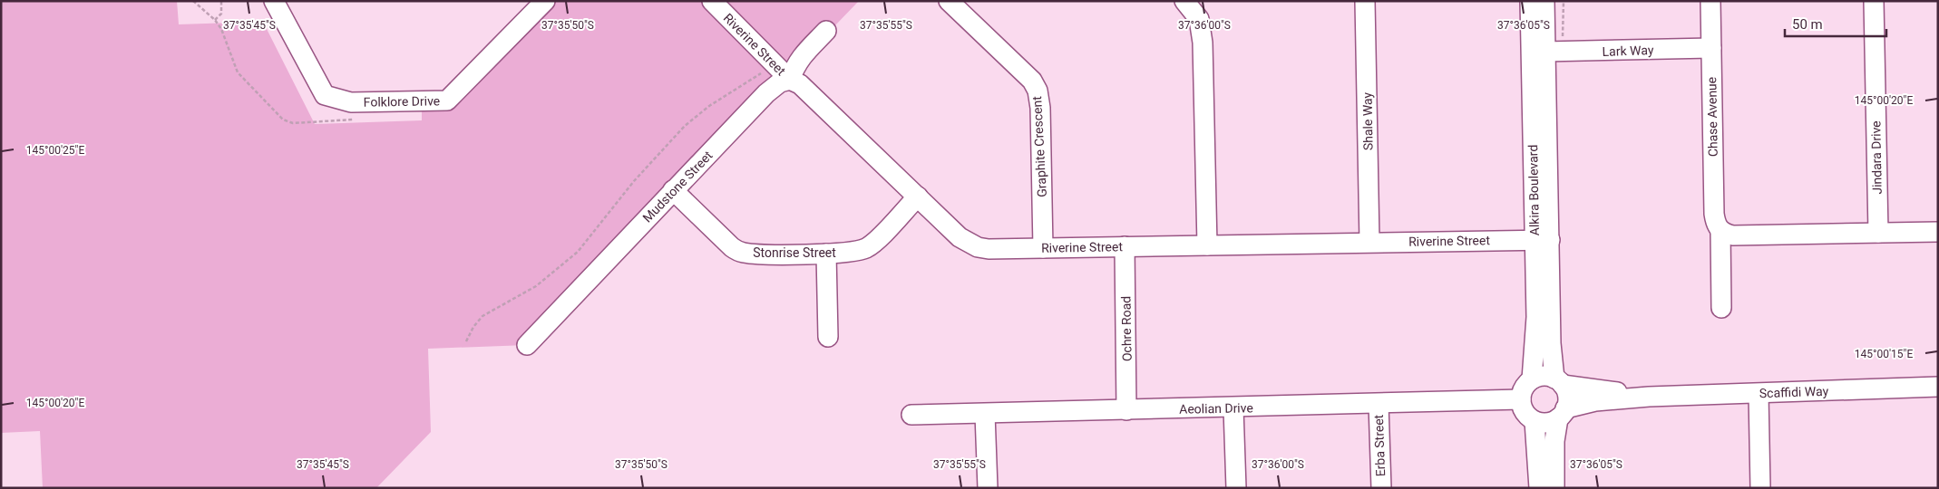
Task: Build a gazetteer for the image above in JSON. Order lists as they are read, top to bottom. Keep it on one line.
{"streets":{"street":["Riverine Street","Lark Way","Folklore Drive","Chase Avenue","Shale Way","Graphite Crescent","Jindara Drive","Mudstone Street","Alkira Boulevard","Stonrise Street","Ochre Road","Scaffidi Way","Aeolian Drive","Erba Street"]},"crossings":[["Riverine Street","Shale Way"],["Riverine Street","Graphite Crescent"],["Riverine Street","Mudstone Street"],["Riverine Street","Alkira Boulevard"],["Riverine Street","Stonrise Street"],["Riverine Street","Ochre Road"],["Lark Way","Chase Avenue"],["Lark Way","Alkira Boulevard"],["Mudstone Street","Stonrise Street"],["Alkira Boulevard","Scaffidi Way"],["Alkira Boulevard","Aeolian Drive"],["Ochre Road","Aeolian Drive"],["Scaffidi Way","Aeolian Drive"],["Aeolian Drive","Erba Street"]],"scale_bar":"50 m","coordinates":["37°35'45\"S","37°35'50\"S","37°35'55\"S","37°36'00\"S","37°36'05\"S","145°00'20\"E","145°00'25\"E","145°00'15\"E"]}
